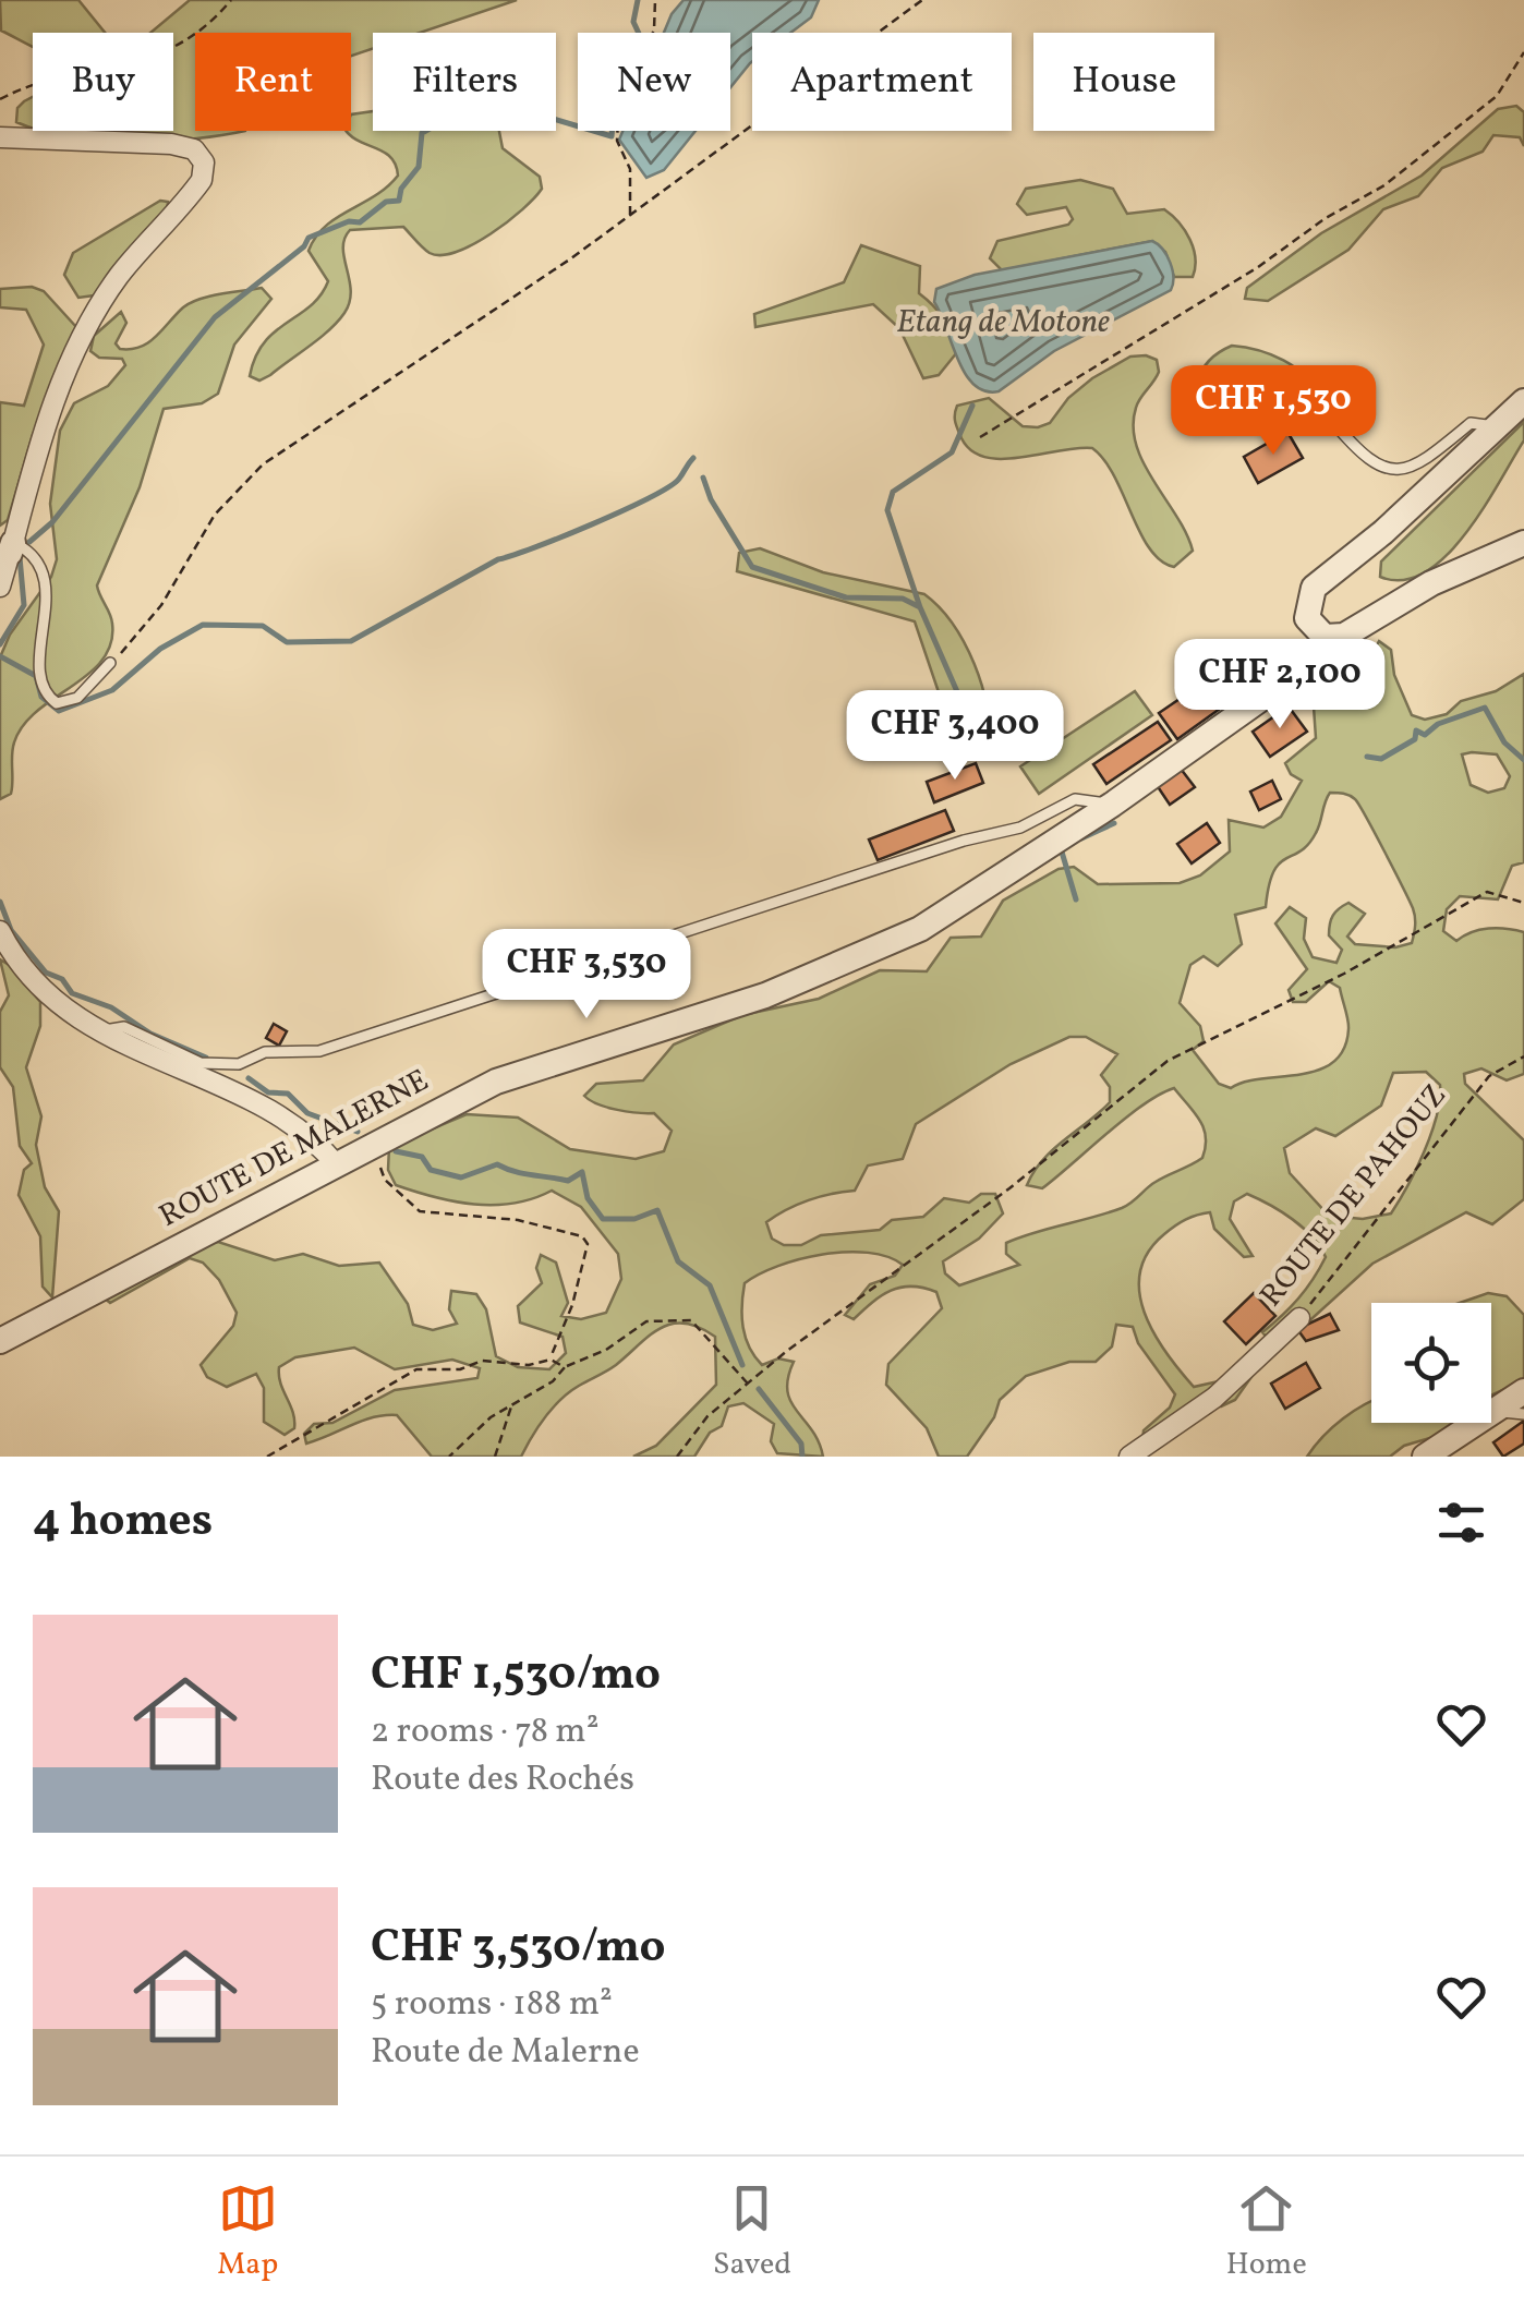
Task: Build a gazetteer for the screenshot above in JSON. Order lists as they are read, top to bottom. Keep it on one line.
{"streets":{"street":["ROUTE DE MALERNE","ROUTE DE PAHOUZ"]},"water":["Etang de Motone"],"page":{"chip":["Buy","Rent","Filters","New","Apartment","House"],"price":["CHF 1,530","CHF 2,100","CHF 3,400","CHF 3,530"],"heading":"4 homes","list":[{"name":"CHF 1,530/mo","note":"2 rooms · 78 m² · Route des Rochés"},{"name":"CHF 3,530/mo","note":"5 rooms · 188 m² · Route de Malerne"}],"tabs":["Map","Saved","Home"]}}
